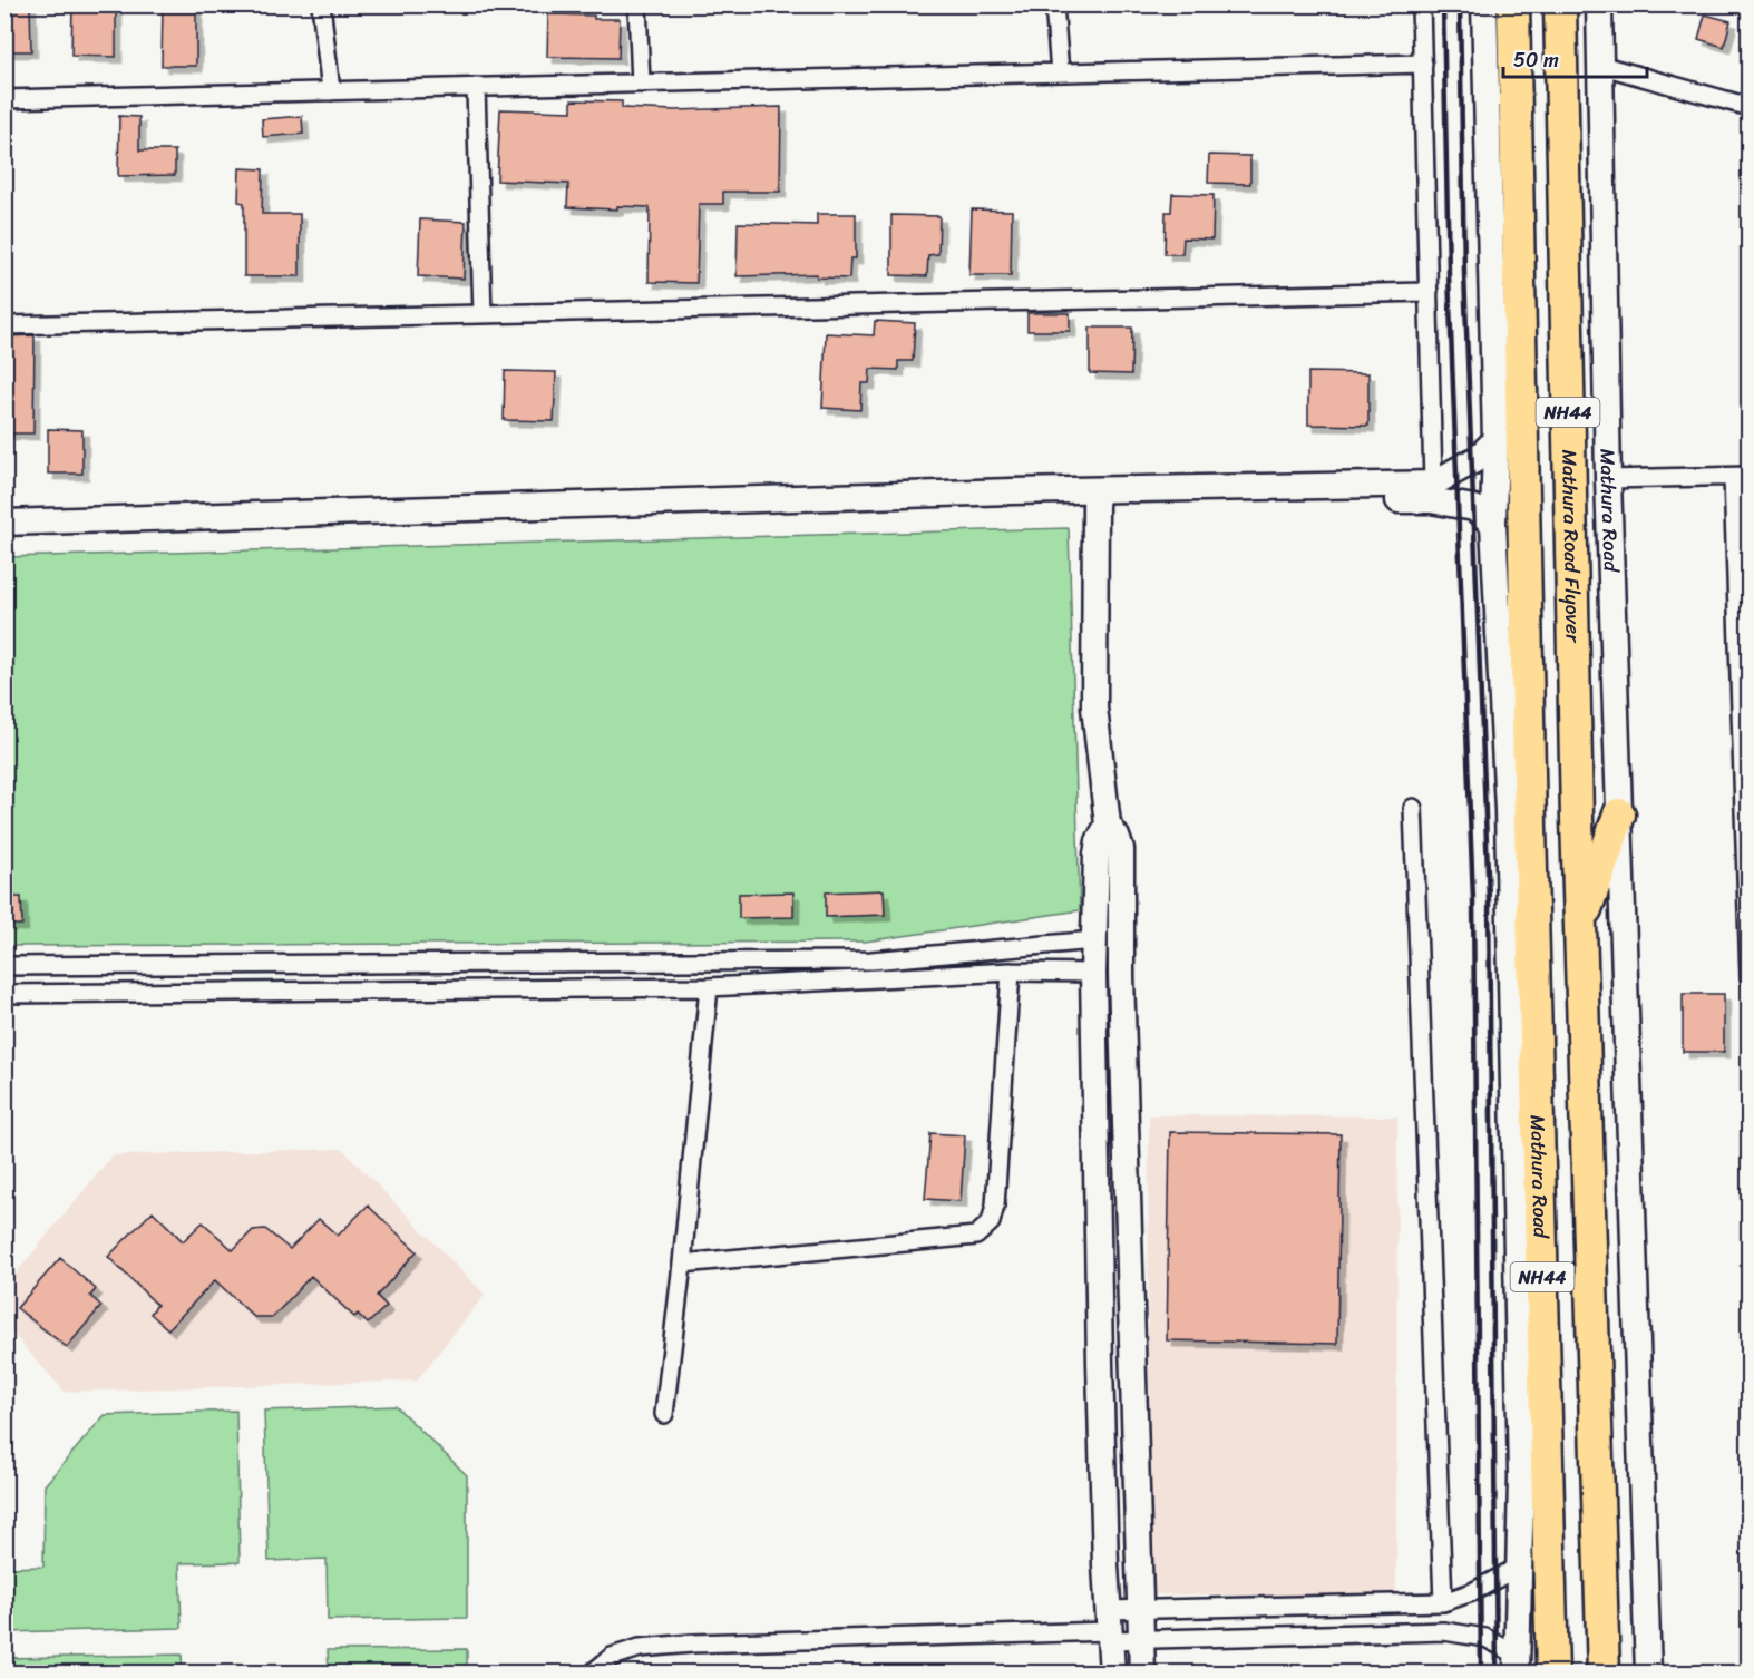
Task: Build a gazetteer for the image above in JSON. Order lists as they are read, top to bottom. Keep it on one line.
{"streets":{"highway":["NH44","Mathura Road","Mathura Road Flyover"]},"crossings":[["NH44","Mathura Road"],["NH44","Mathura Road Flyover"]],"scale_bar":"50 m"}
